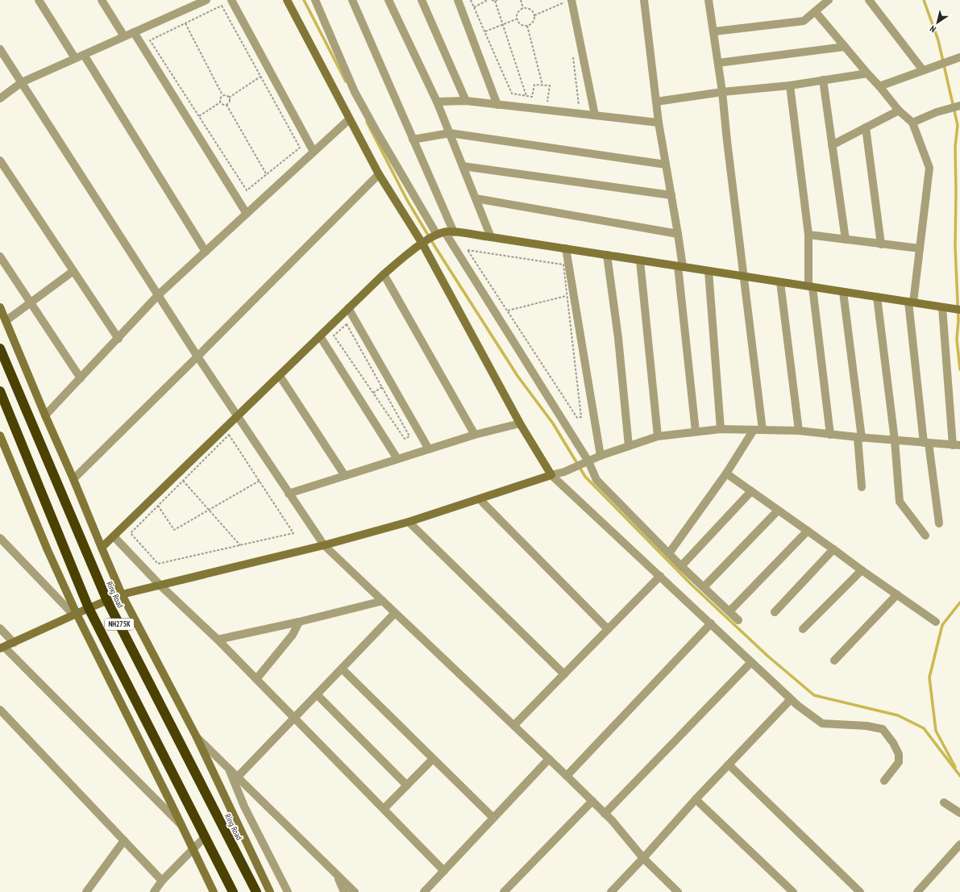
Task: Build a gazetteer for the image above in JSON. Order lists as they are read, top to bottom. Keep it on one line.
{"streets":{"highway":["Ring Road","NH275K"]},"north":"bottom left"}
